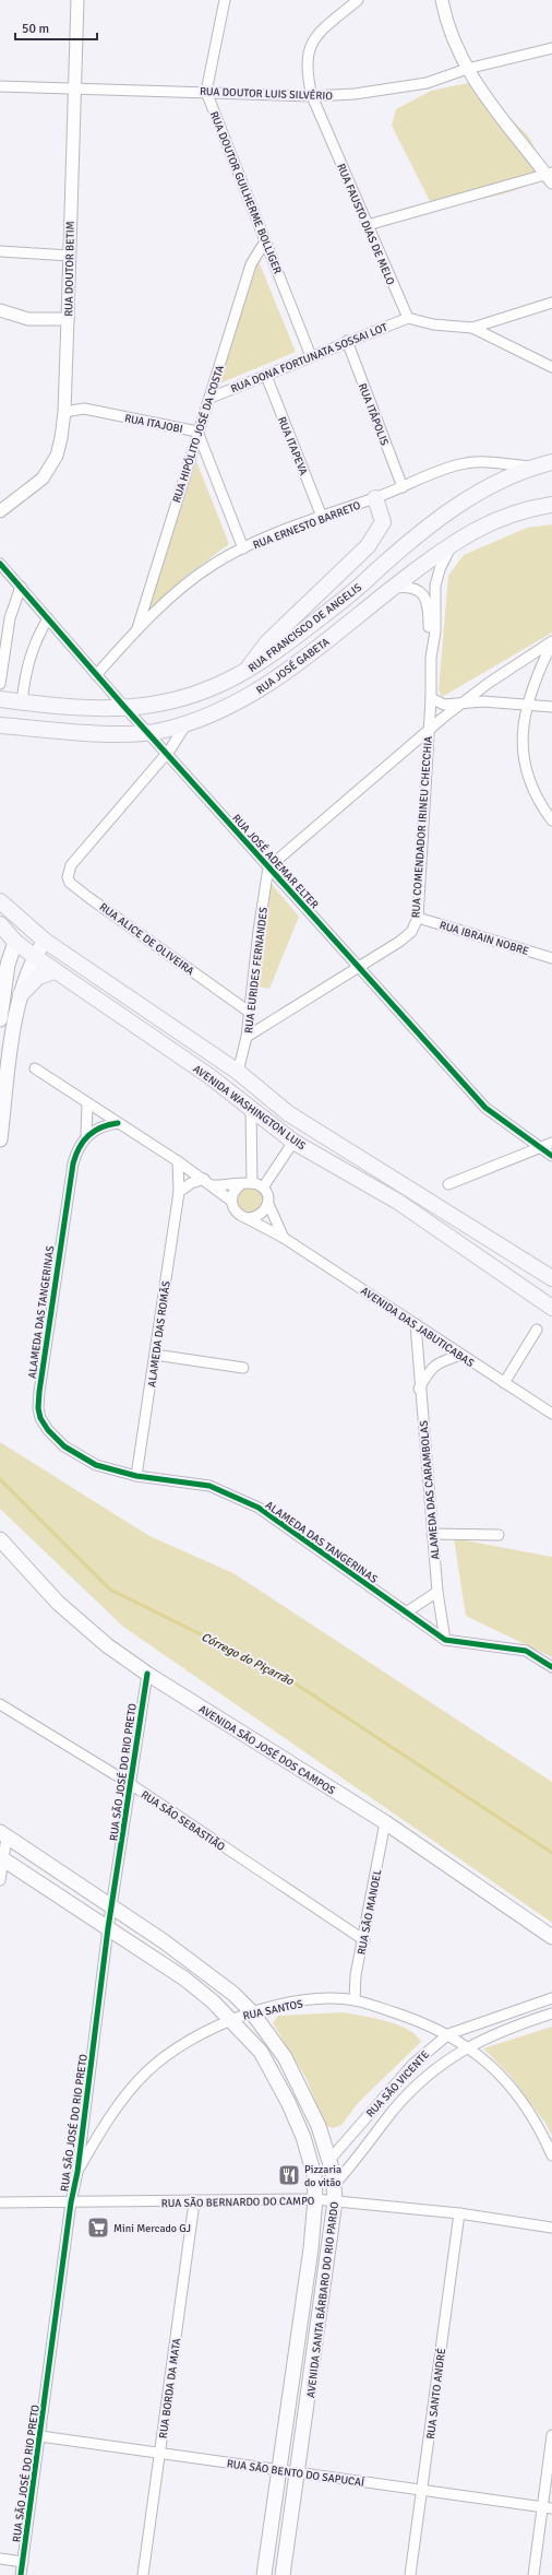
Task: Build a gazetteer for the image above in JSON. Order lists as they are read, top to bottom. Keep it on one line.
{"streets":{"main road":["RUA FRANCISCO DE ANGELIS","RUA JOSÉ GABETA","AVENIDA WASHINGTON LUIS","AVENIDA SÃO JOSÉ DOS CAMPOS","AVENIDA SANTA BÁRBARO DO RIO PARDO"],"street":["RUA DOUTOR LUIS SILVÉRIO","RUA DOUTOR GUILHERME BOLLIGER","RUA FAUSTO DIAS DE MELO","RUA DOUTOR BETIM","RUA DONA FORTUNATA SOSSAI LOT","RUA ITÁPOLIS","RUA ITAJOBI","RUA HIPÓLITO JOSÉ DA COSTA","RUA ITAPEVA","RUA ERNESTO BARRETO","RUA COMENDADOR IRINEU CHECCHIA","RUA JOSÉ ADEMAR ELTER","RUA IBRAIN NOBRE","RUA ALICE DE OLIVEIRA","RUA EURIDES FERNANDES","ALAMEDA DAS TANGERINAS","AVENIDA DAS JABUTICABAS","ALAMEDA DAS ROMÃS","ALAMEDA DAS CARAMBOLAS","RUA SÃO JOSÉ DO RIO PRETO","RUA SÃO SEBASTIÃO","RUA SÃO MANOEL","RUA SANTOS","RUA SÃO VICENTE","RUA SÃO BERNARDO DO CAMPO","RUA BORDA DA MATA","RUA SANTO ANDRÉ","RUA SÃO BENTO DO SAPUCAÍ"]},"crossings":[["RUA DOUTOR LUIS SILVÉRIO","RUA DOUTOR GUILHERME BOLLIGER"],["RUA DOUTOR LUIS SILVÉRIO","RUA FAUSTO DIAS DE MELO"],["RUA DOUTOR LUIS SILVÉRIO","RUA DOUTOR BETIM"],["RUA DOUTOR GUILHERME BOLLIGER","RUA DONA FORTUNATA SOSSAI LOT"],["RUA DOUTOR GUILHERME BOLLIGER","RUA HIPÓLITO JOSÉ DA COSTA"],["RUA FAUSTO DIAS DE MELO","RUA DONA FORTUNATA SOSSAI LOT"],["RUA DOUTOR BETIM","RUA ITAJOBI"],["RUA DONA FORTUNATA SOSSAI LOT","RUA ITÁPOLIS"],["RUA DONA FORTUNATA SOSSAI LOT","RUA HIPÓLITO JOSÉ DA COSTA"],["RUA DONA FORTUNATA SOSSAI LOT","RUA ITAPEVA"],["RUA ITÁPOLIS","RUA ERNESTO BARRETO"],["RUA ITAJOBI","RUA HIPÓLITO JOSÉ DA COSTA"],["RUA ITAJOBI","RUA ERNESTO BARRETO"],["RUA HIPÓLITO JOSÉ DA COSTA","RUA ERNESTO BARRETO"],["RUA ITAPEVA","RUA ERNESTO BARRETO"],["RUA ERNESTO BARRETO","RUA FRANCISCO DE ANGELIS"],["RUA ERNESTO BARRETO","RUA JOSÉ ADEMAR ELTER"],["RUA FRANCISCO DE ANGELIS","RUA JOSÉ ADEMAR ELTER"],["RUA JOSÉ GABETA","RUA COMENDADOR IRINEU CHECCHIA"],["RUA JOSÉ GABETA","RUA JOSÉ ADEMAR ELTER"],["RUA JOSÉ GABETA","RUA ALICE DE OLIVEIRA"],["RUA COMENDADOR IRINEU CHECCHIA","RUA JOSÉ ADEMAR ELTER"],["RUA COMENDADOR IRINEU CHECCHIA","RUA IBRAIN NOBRE"],["RUA COMENDADOR IRINEU CHECCHIA","RUA EURIDES FERNANDES"],["RUA JOSÉ ADEMAR ELTER","RUA ALICE DE OLIVEIRA"],["RUA JOSÉ ADEMAR ELTER","RUA EURIDES FERNANDES"],["RUA ALICE DE OLIVEIRA","RUA EURIDES FERNANDES"],["RUA EURIDES FERNANDES","AVENIDA WASHINGTON LUIS"],["ALAMEDA DAS TANGERINAS","ALAMEDA DAS ROMÃS"],["ALAMEDA DAS TANGERINAS","ALAMEDA DAS CARAMBOLAS"],["AVENIDA DAS JABUTICABAS","ALAMEDA DAS CARAMBOLAS"],["AVENIDA SÃO JOSÉ DOS CAMPOS","RUA SÃO JOSÉ DO RIO PRETO"],["AVENIDA SÃO JOSÉ DOS CAMPOS","RUA SÃO MANOEL"],["RUA SÃO JOSÉ DO RIO PRETO","RUA SÃO SEBASTIÃO"],["RUA SÃO JOSÉ DO RIO PRETO","RUA SANTOS"],["RUA SÃO JOSÉ DO RIO PRETO","RUA SÃO BERNARDO DO CAMPO"],["RUA SÃO JOSÉ DO RIO PRETO","AVENIDA SANTA BÁRBARO DO RIO PARDO"],["RUA SÃO JOSÉ DO RIO PRETO","RUA SÃO BENTO DO SAPUCAÍ"],["RUA SÃO SEBASTIÃO","RUA SÃO MANOEL"],["RUA SÃO MANOEL","RUA SANTOS"],["RUA SANTOS","RUA SÃO VICENTE"],["RUA SANTOS","AVENIDA SANTA BÁRBARO DO RIO PARDO"],["RUA SÃO VICENTE","AVENIDA SANTA BÁRBARO DO RIO PARDO"],["RUA SÃO BERNARDO DO CAMPO","AVENIDA SANTA BÁRBARO DO RIO PARDO"],["RUA SÃO BERNARDO DO CAMPO","RUA BORDA DA MATA"],["RUA SÃO BERNARDO DO CAMPO","RUA SANTO ANDRÉ"],["AVENIDA SANTA BÁRBARO DO RIO PARDO","RUA SÃO BENTO DO SAPUCAÍ"],["RUA BORDA DA MATA","RUA SÃO BENTO DO SAPUCAÍ"],["RUA SANTO ANDRÉ","RUA SÃO BENTO DO SAPUCAÍ"]],"water":["Córrego do Piçarrão"],"places":{"restaurant":["Pizzaria do vitão"],"supermarket":["Mini Mercado GJ"]},"scale_bar":"50 m"}
